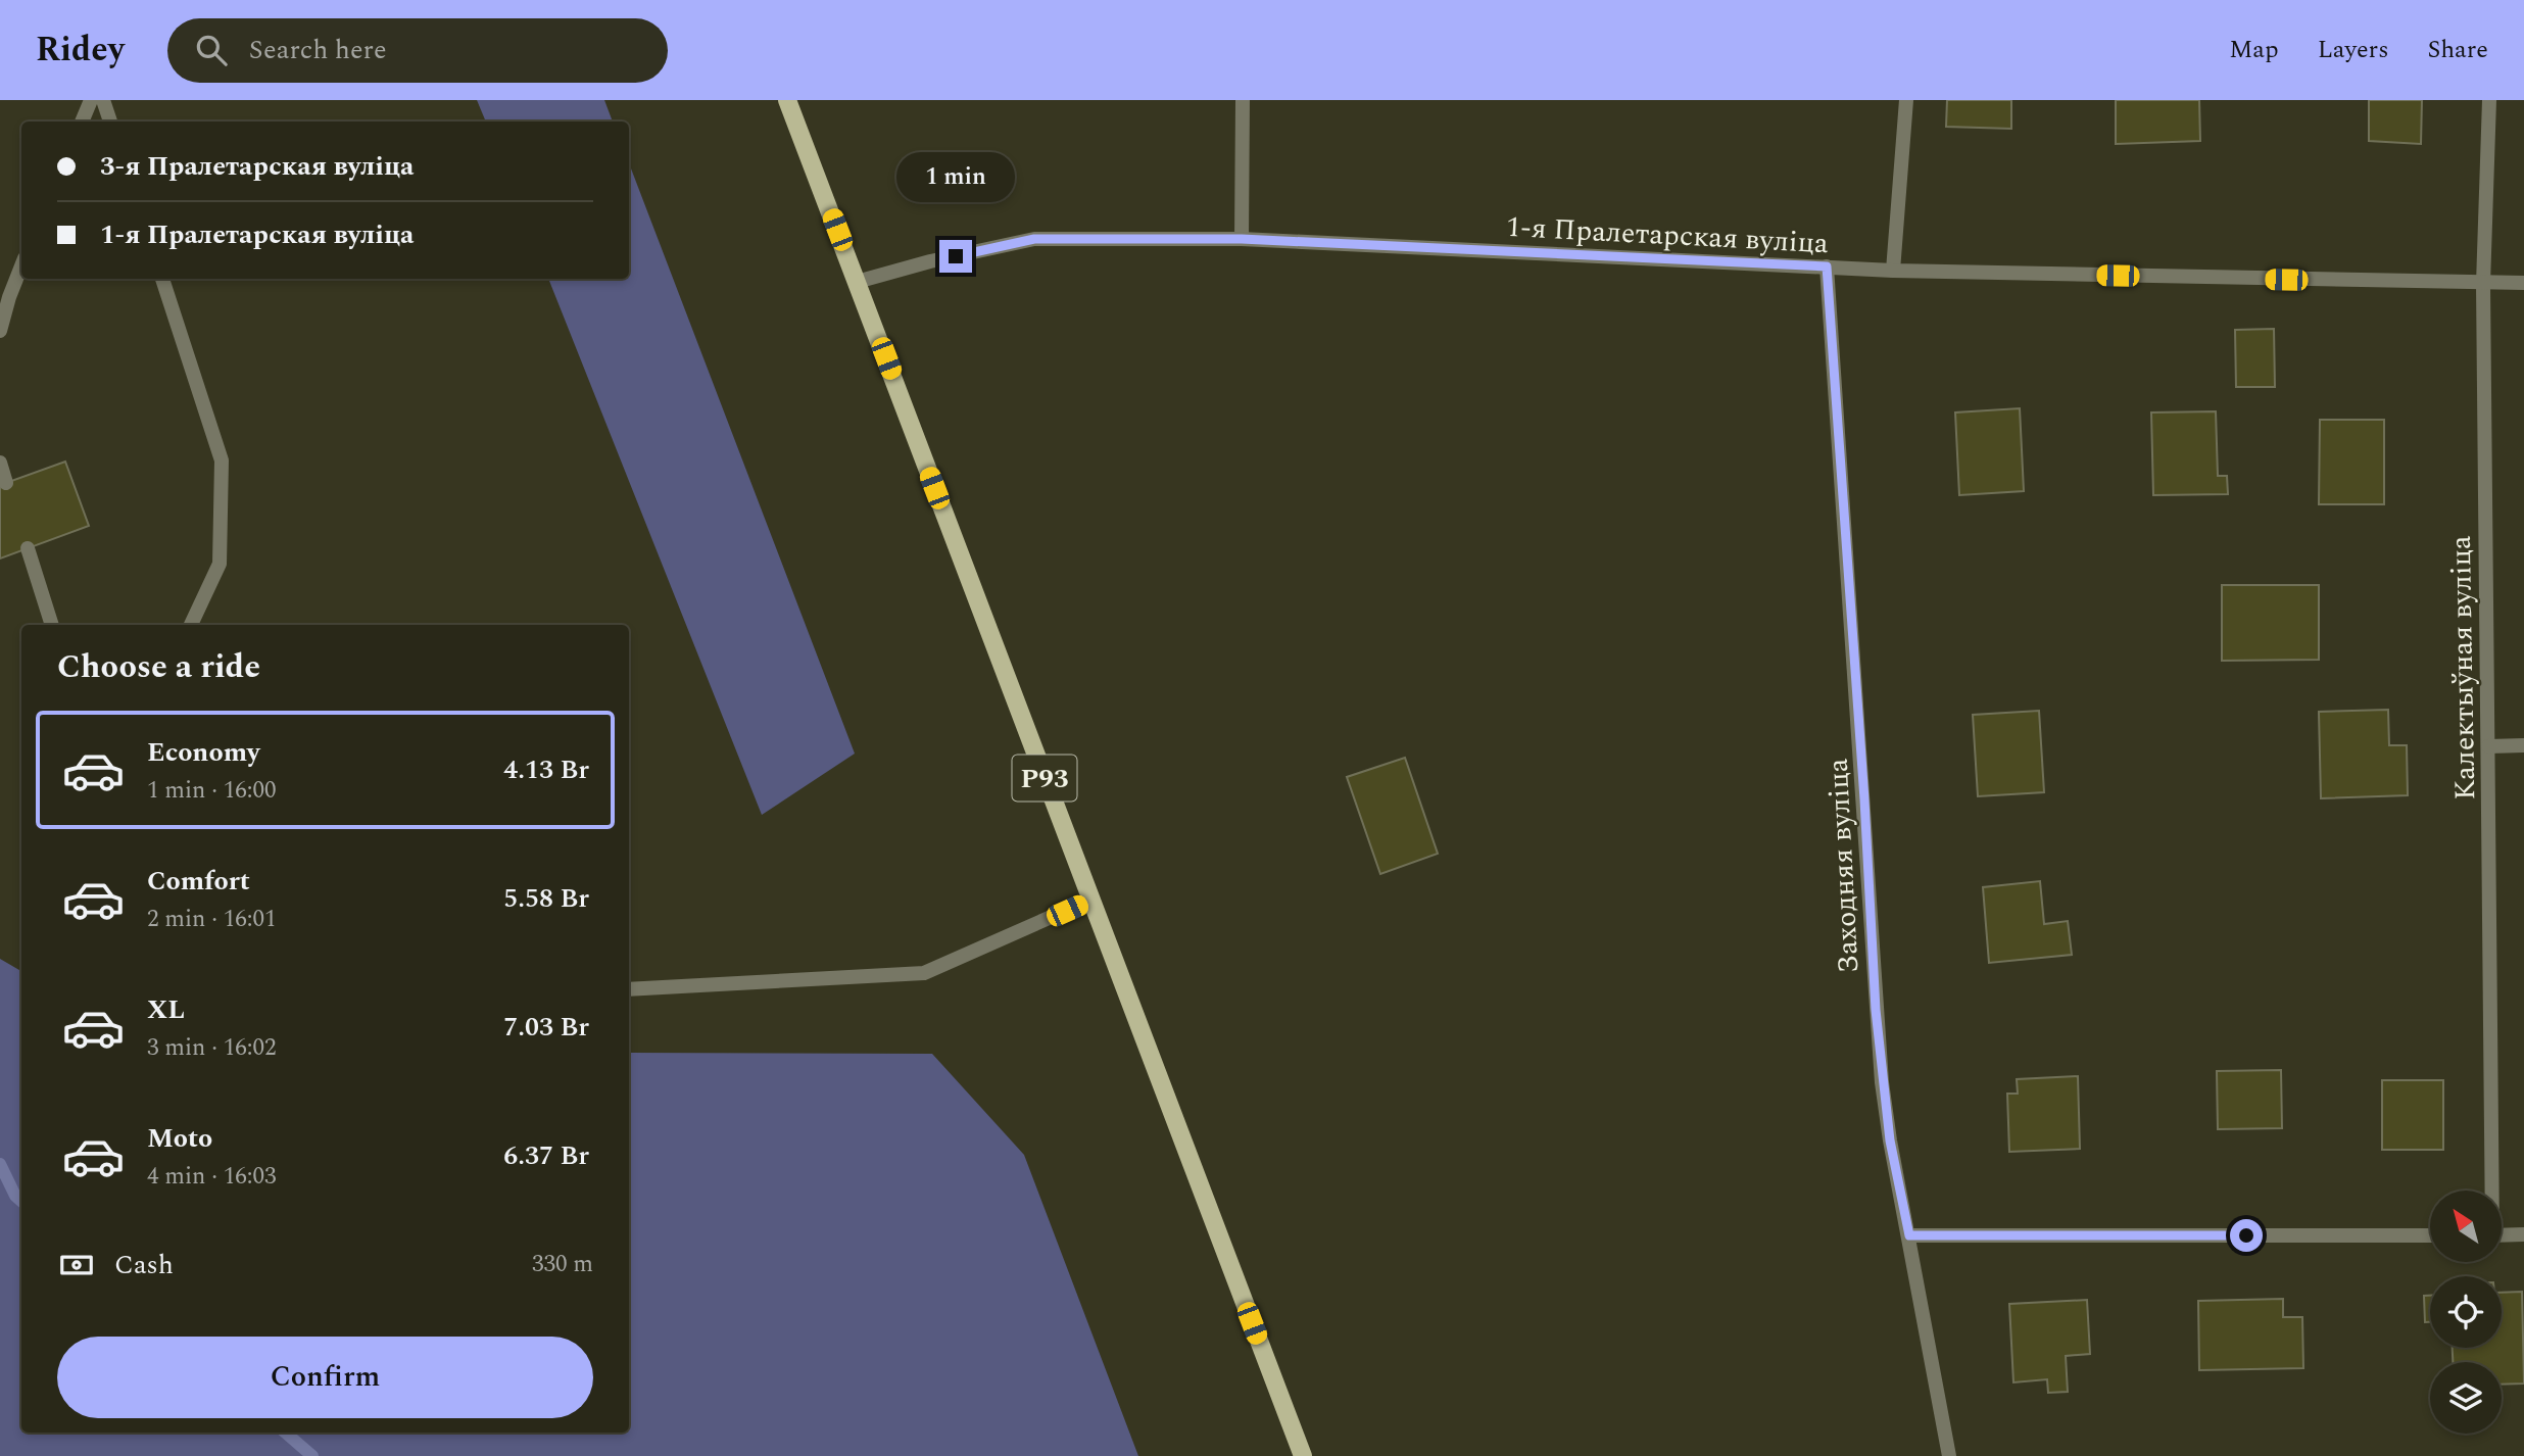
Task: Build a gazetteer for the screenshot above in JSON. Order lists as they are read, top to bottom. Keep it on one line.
{"streets":{"main road":["Р93"],"street":["1-я Пралетарская вуліца","Калектыўная вуліца","Заходняя вуліца"]},"crossings":[["1-я Пралетарская вуліца","Калектыўная вуліца"],["1-я Пралетарская вуліца","Р93"],["1-я Пралетарская вуліца","Заходняя вуліца"]],"north":"top left","page":{"header":"Ridey","search":"Search here","nav":["Map","Layers","Share"],"banner":["3-я Пралетарская вуліца","1-я Пралетарская вуліца"],"bubble":"1 min","heading":"Choose a ride","list":[{"name":"Economy","note":"1 min · 16:00","value":"4.13 Br"},{"name":"Comfort","note":"2 min · 16:01","value":"5.58 Br"},{"name":"XL","note":"3 min · 16:02","value":"7.03 Br"},{"name":"Moto","note":"4 min · 16:03","value":"6.37 Br"}],"pay":["Cash","330 m"],"buttons":"Confirm"}}
